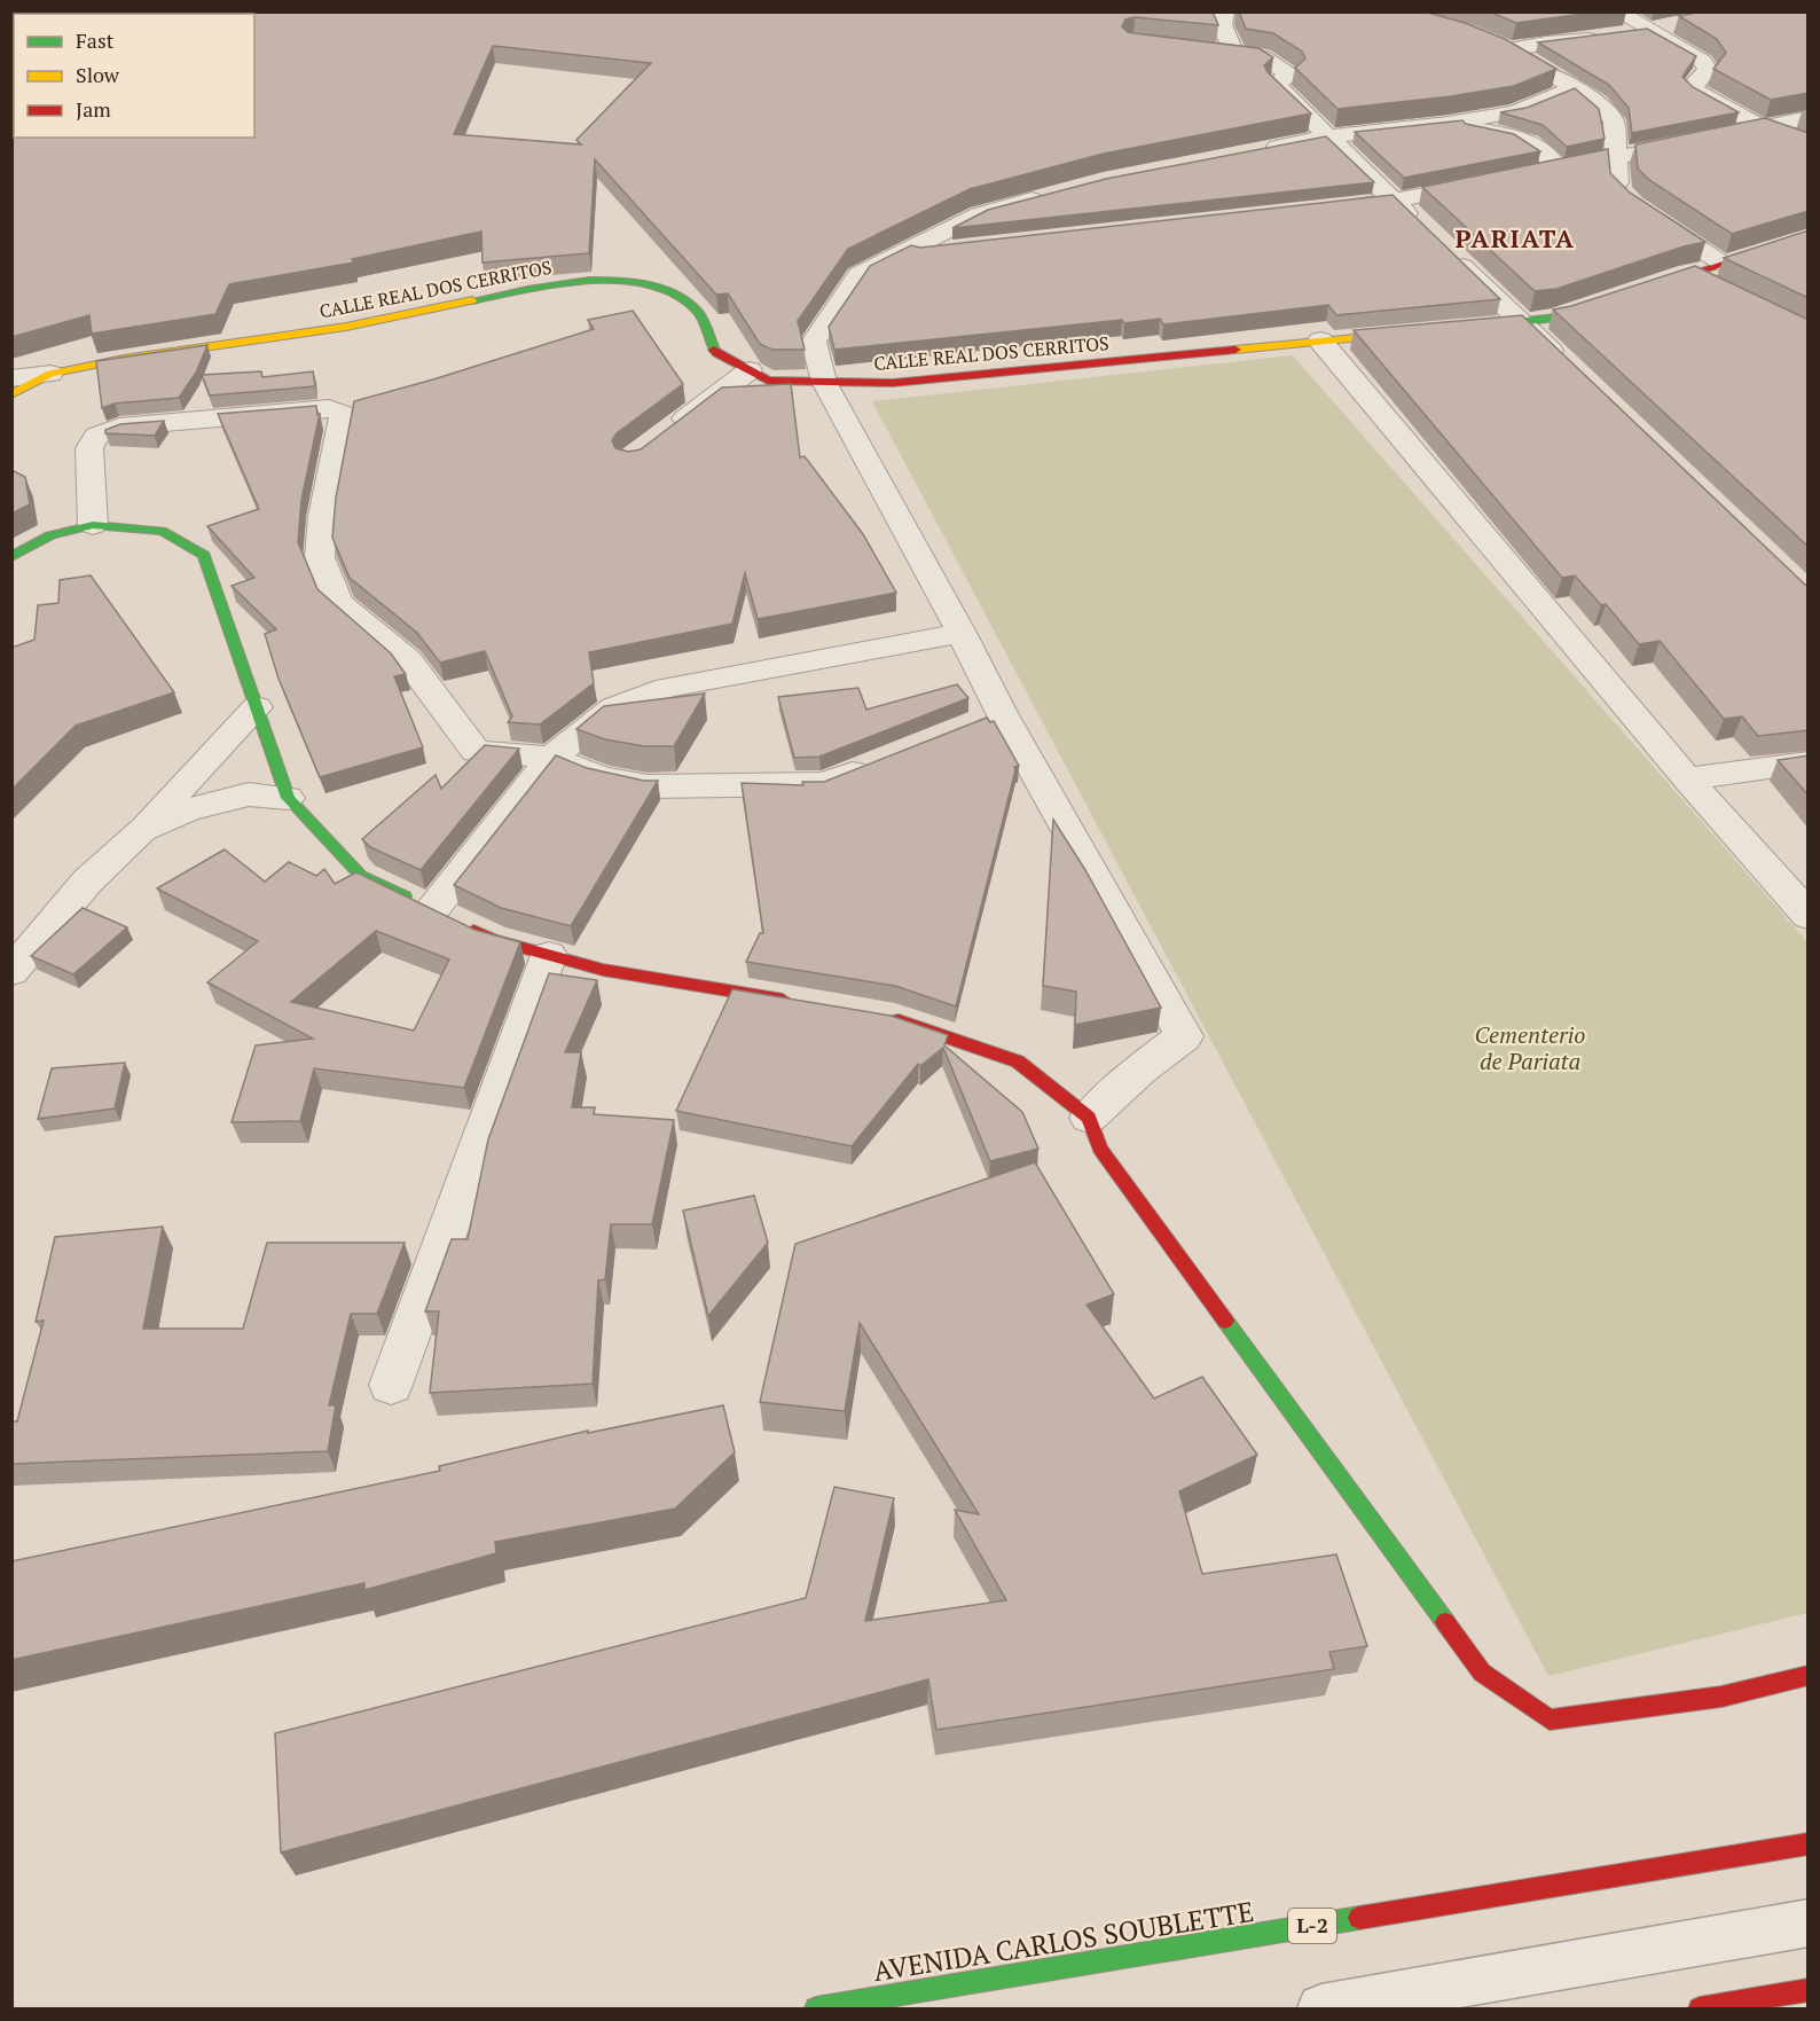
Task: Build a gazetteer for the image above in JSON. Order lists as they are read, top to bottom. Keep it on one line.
{"streets":{"street":["CALLE REAL DOS CERRITOS","L-2","AVENIDA CARLOS SOUBLETTE"]},"districts":["PARIATA"],"parks":["Cementerio de Pariata"],"legend":["Fast","Slow","Jam"]}
